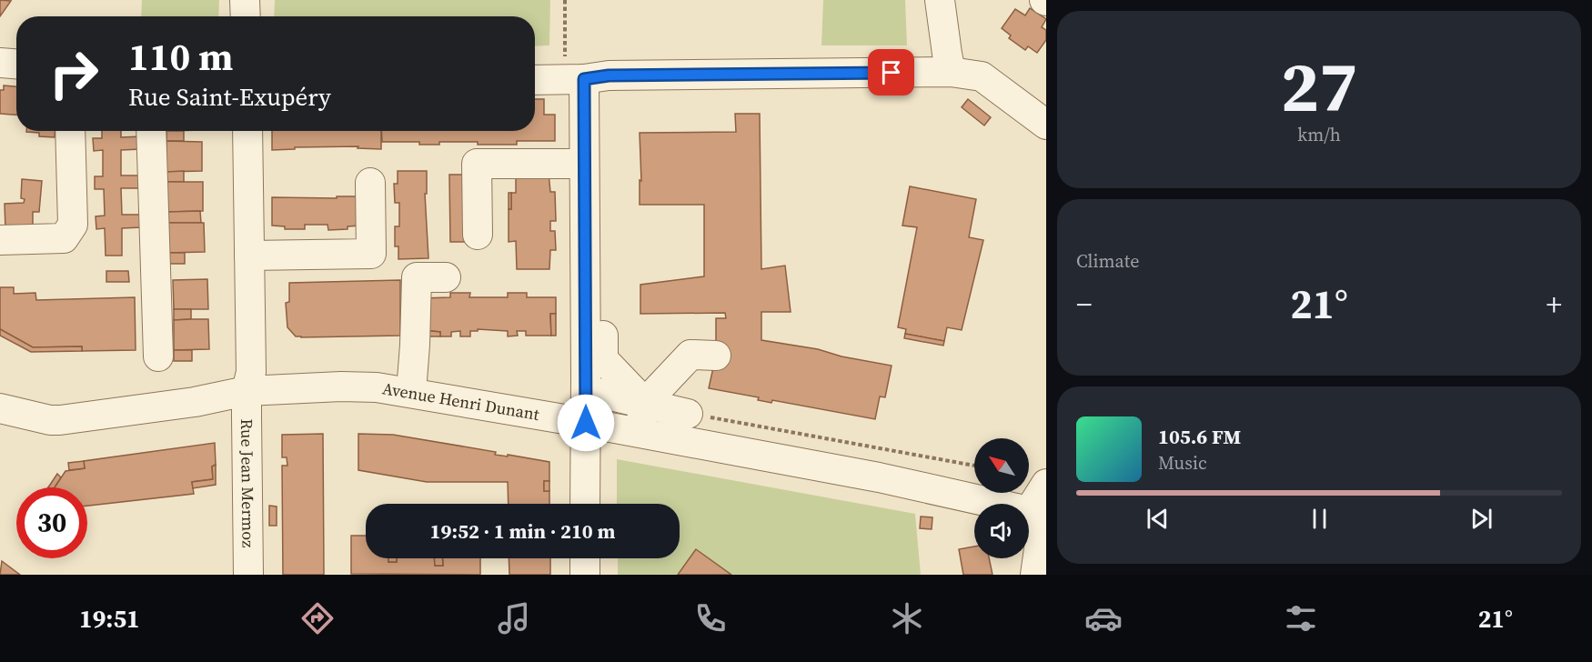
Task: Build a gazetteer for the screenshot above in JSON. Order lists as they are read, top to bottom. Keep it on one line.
{"streets":{"street":["Avenue Henri Dunant","Rue Jean Mermoz"]},"crossings":[["Avenue Henri Dunant","Rue Jean Mermoz"]],"north":"top left","page":{"tile":[["27","km/h"],"Climate"],"turn":["110 m","Rue Saint-Exupéry"],"heat":["−","21°","+"],"song":["105.6 FM","Music"],"limit":"30","trip":"19:52 · 1 min · 210 m","tabs":["19:51","21°"]}}
